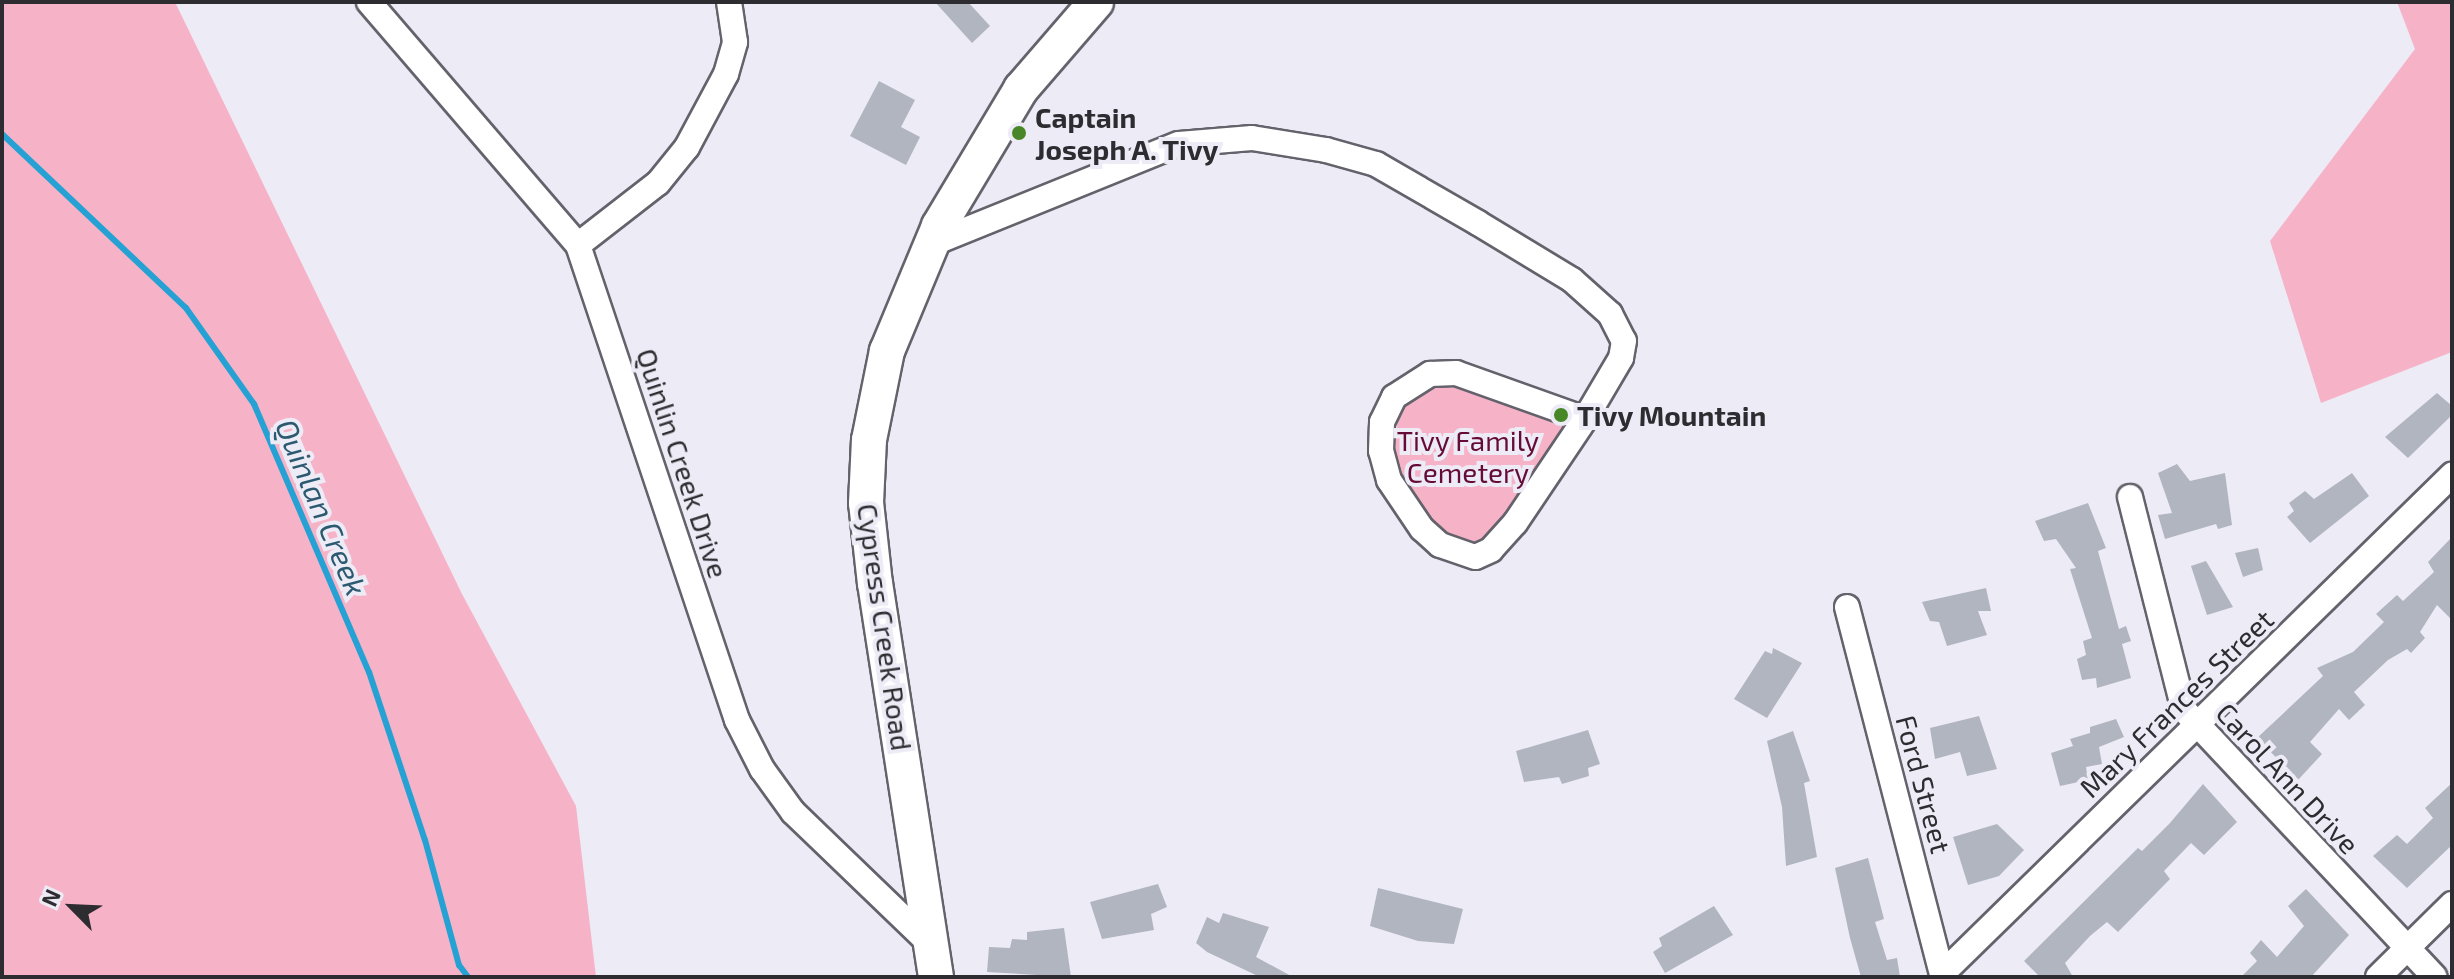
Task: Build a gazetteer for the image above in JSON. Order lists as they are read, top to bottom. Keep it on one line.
{"streets":{"main road":["Cypress Creek Road"],"street":["Quinlin Creek Drive","Mary Frances Street","Carol Ann Drive","Ford Street"]},"crossings":[["Quinlin Creek Drive","Cypress Creek Road"],["Mary Frances Street","Carol Ann Drive"],["Mary Frances Street","Ford Street"]],"water":["Quinlan Creek"],"parks":["Tivy Family Cemetery"],"places":["Captain Joseph A. Tivy","Tivy Mountain"],"north":"top left"}
